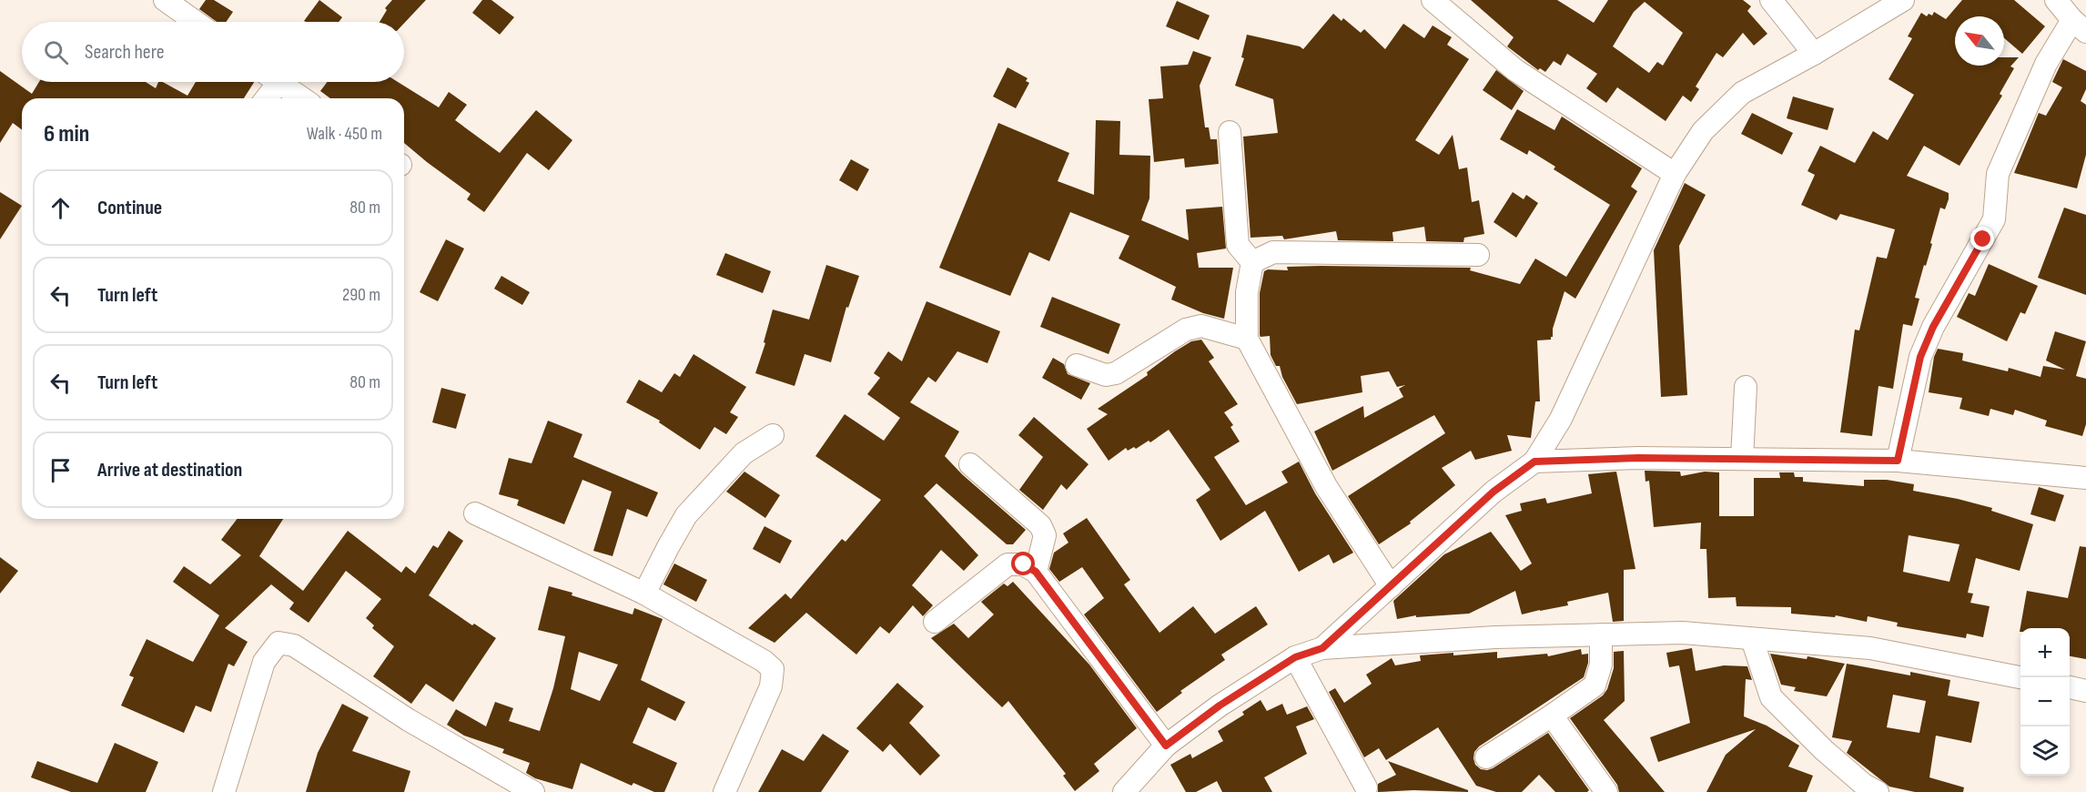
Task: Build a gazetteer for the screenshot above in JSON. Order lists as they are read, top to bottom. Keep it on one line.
{"north":"top left","page":{"search":"Search here","heading":["6 min","Walk · 450 m"],"list":[["Continue","80 m"],["Turn left","290 m"],["Turn left","80 m"],"Arrive at destination"],"map_buttons":["+","−"]}}
